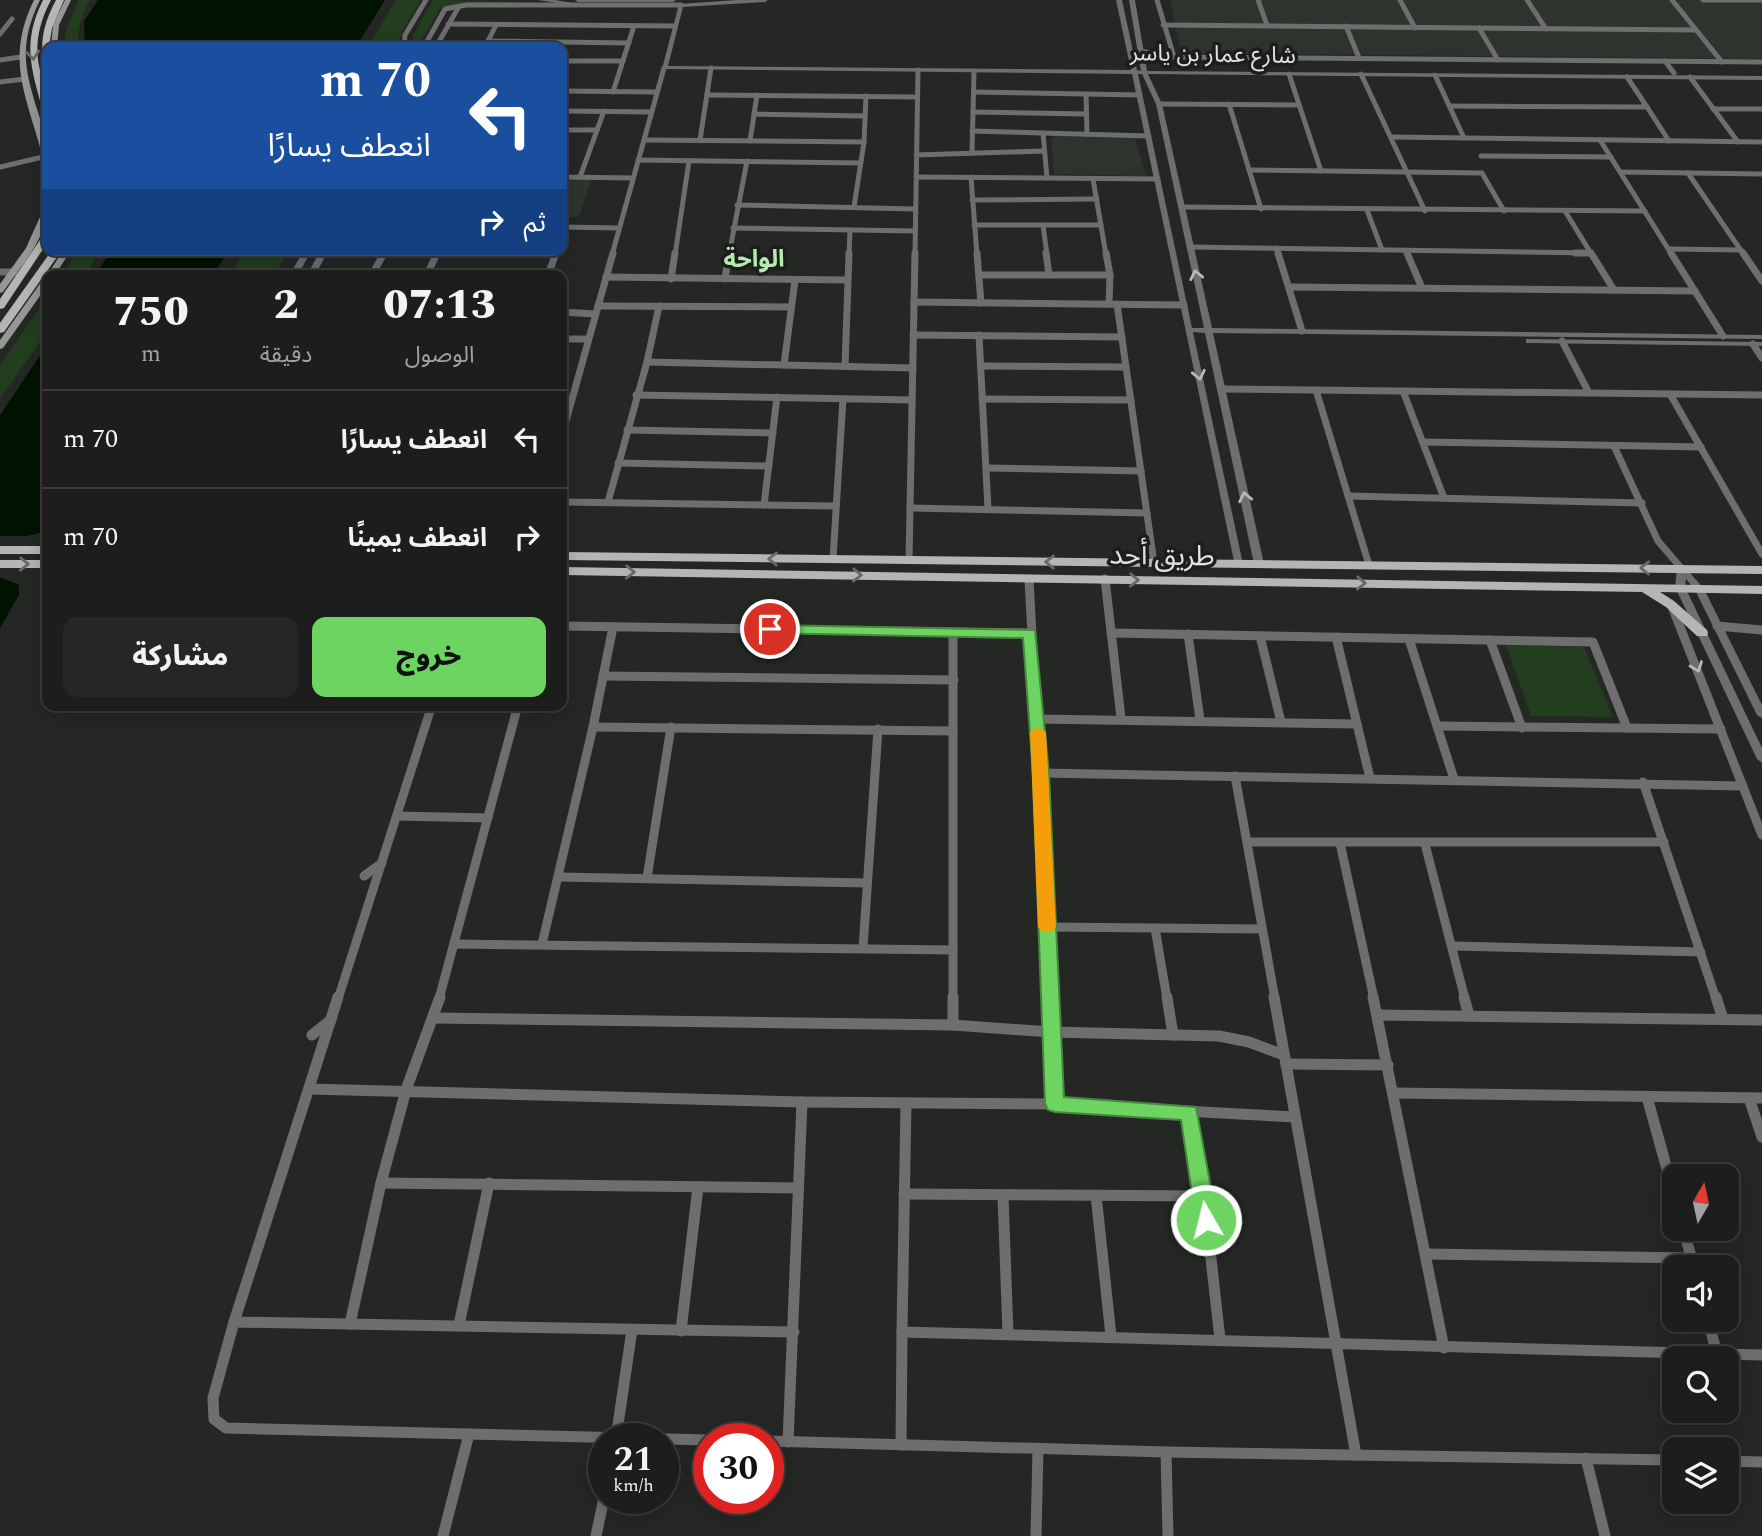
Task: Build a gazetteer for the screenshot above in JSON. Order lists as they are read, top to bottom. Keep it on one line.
{"streets":{"main road":["طريق أحد"],"street":["شارع عمار بن ياسر"]},"districts":["الواحة"],"north":"top","page":{"turn":["70 m","انعطف يسارًا"],"then":"ثم","eta":["07:13","الوصول","2","دقيقة","750","m"],"list":[{"name":"انعطف يسارًا","value":"70 m"},{"name":"انعطف يمينًا","value":"70 m"}],"buttons":["خروج","مشاركة"],"speed":"21 km/h","limit":"30"}}
